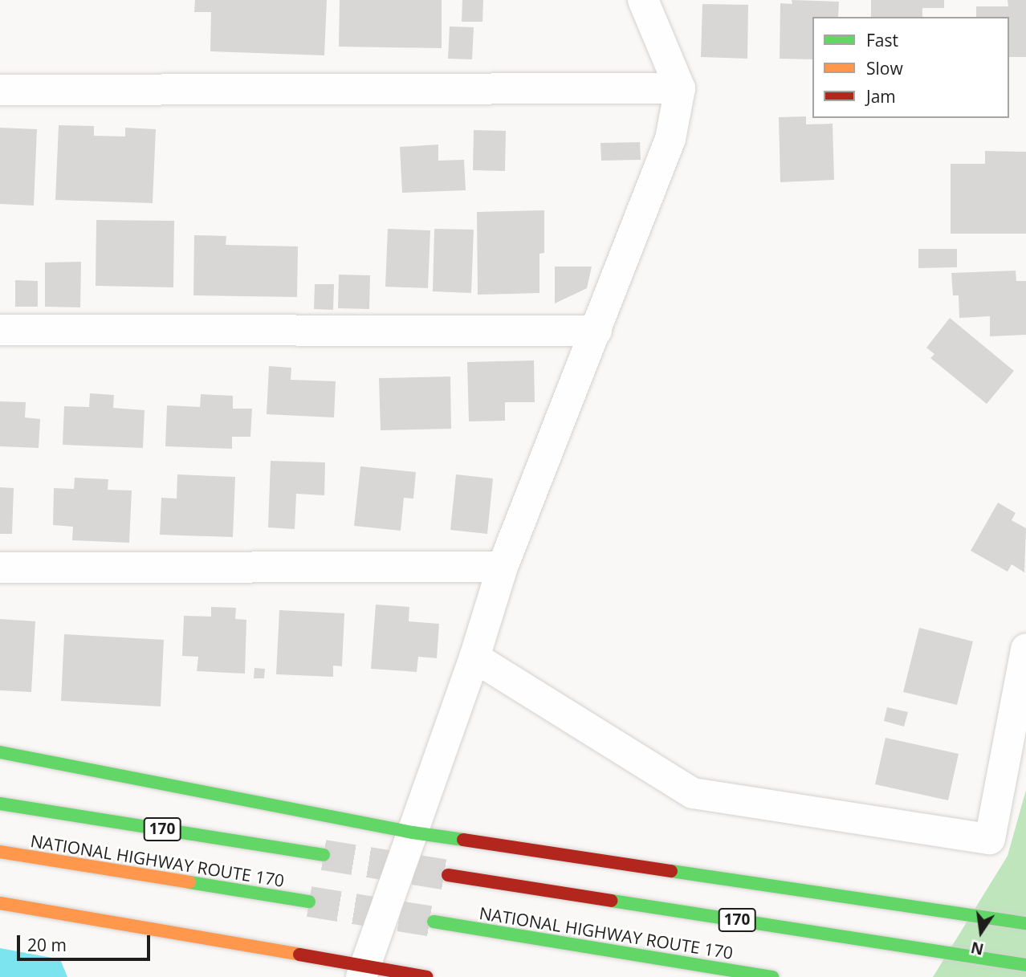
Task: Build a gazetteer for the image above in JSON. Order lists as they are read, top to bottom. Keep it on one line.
{"streets":{"highway":["170","NATIONAL HIGHWAY ROUTE 170"]},"legend":["Fast","Slow","Jam"],"scale_bar":"20 m","north":"bottom"}
